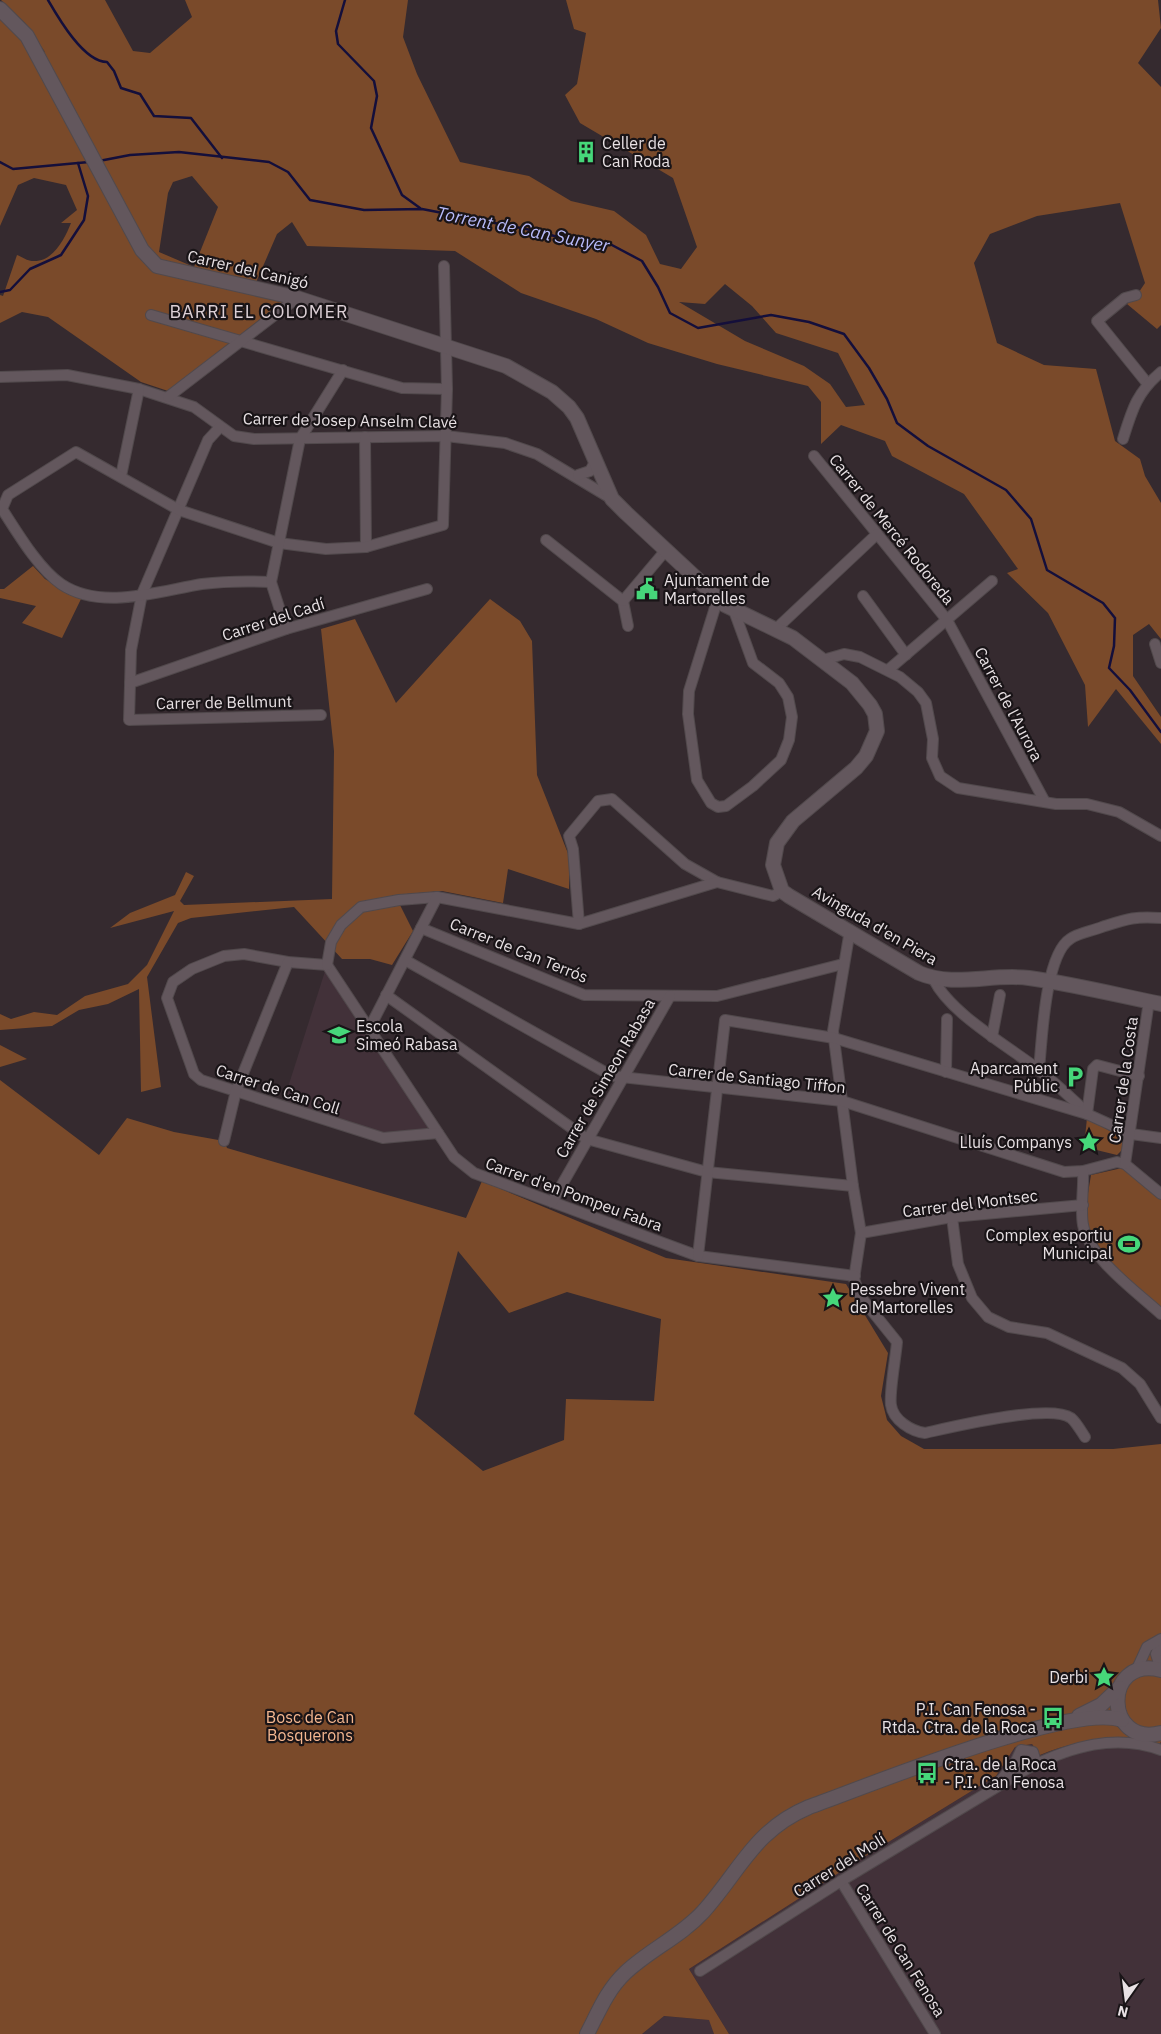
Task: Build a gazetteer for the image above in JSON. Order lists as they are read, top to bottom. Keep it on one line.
{"streets":{"street":["Carrer del Canigó","Carrer de Josep Anselm Clavé","Carrer de Mercé Rodoreda","Carrer del Cadí","Carrer de Bellmunt","Carrer de l'Aurora","Avinguda d'en Piera","Carrer de Can Terrós","Carrer de Simeon Rabasa","Carrer de Santiago Tiffon","Carrer de la Costa","Carrer de Can Coll","Carrer d'en Pompeu Fabra","Carrer del Montsec","Carrer del Molí","Carrer de Can Fenosa"]},"crossings":[["Carrer del Canigó","Carrer de Josep Anselm Clavé"],["Carrer de Josep Anselm Clavé","Avinguda d'en Piera"],["Carrer de Mercé Rodoreda","Carrer de l'Aurora"],["Carrer del Cadí","Carrer de Bellmunt"],["Avinguda d'en Piera","Carrer de la Costa"],["Carrer de Can Terrós","Carrer de Simeon Rabasa"],["Carrer de Simeon Rabasa","Carrer de Santiago Tiffon"],["Carrer de Simeon Rabasa","Carrer d'en Pompeu Fabra"],["Carrer de Santiago Tiffon","Carrer de la Costa"],["Carrer de Can Coll","Carrer d'en Pompeu Fabra"],["Carrer del Molí","Carrer de Can Fenosa"]],"districts":["BARRI EL COLOMER"],"water":["Torrent de Can Sunyer"],"parks":["Bosc de Can Bosquerons"],"places":{"building":["Celler de Can Roda"],"public building":["Ajuntament de Martorelles"],"school or university":["Escola Simeó Rabasa"],"parking":["Aparcament Públic"],"place":["Lluís Companys","Pessebre Vivent de Martorelles","Derbi"],"sports":["Complex esportiu Municipal"],"bus stop":["P.I. Can Fenosa - Rtda. Ctra. de la Roca","Ctra. de la Roca - P.I. Can Fenosa"]},"north":"bottom"}
